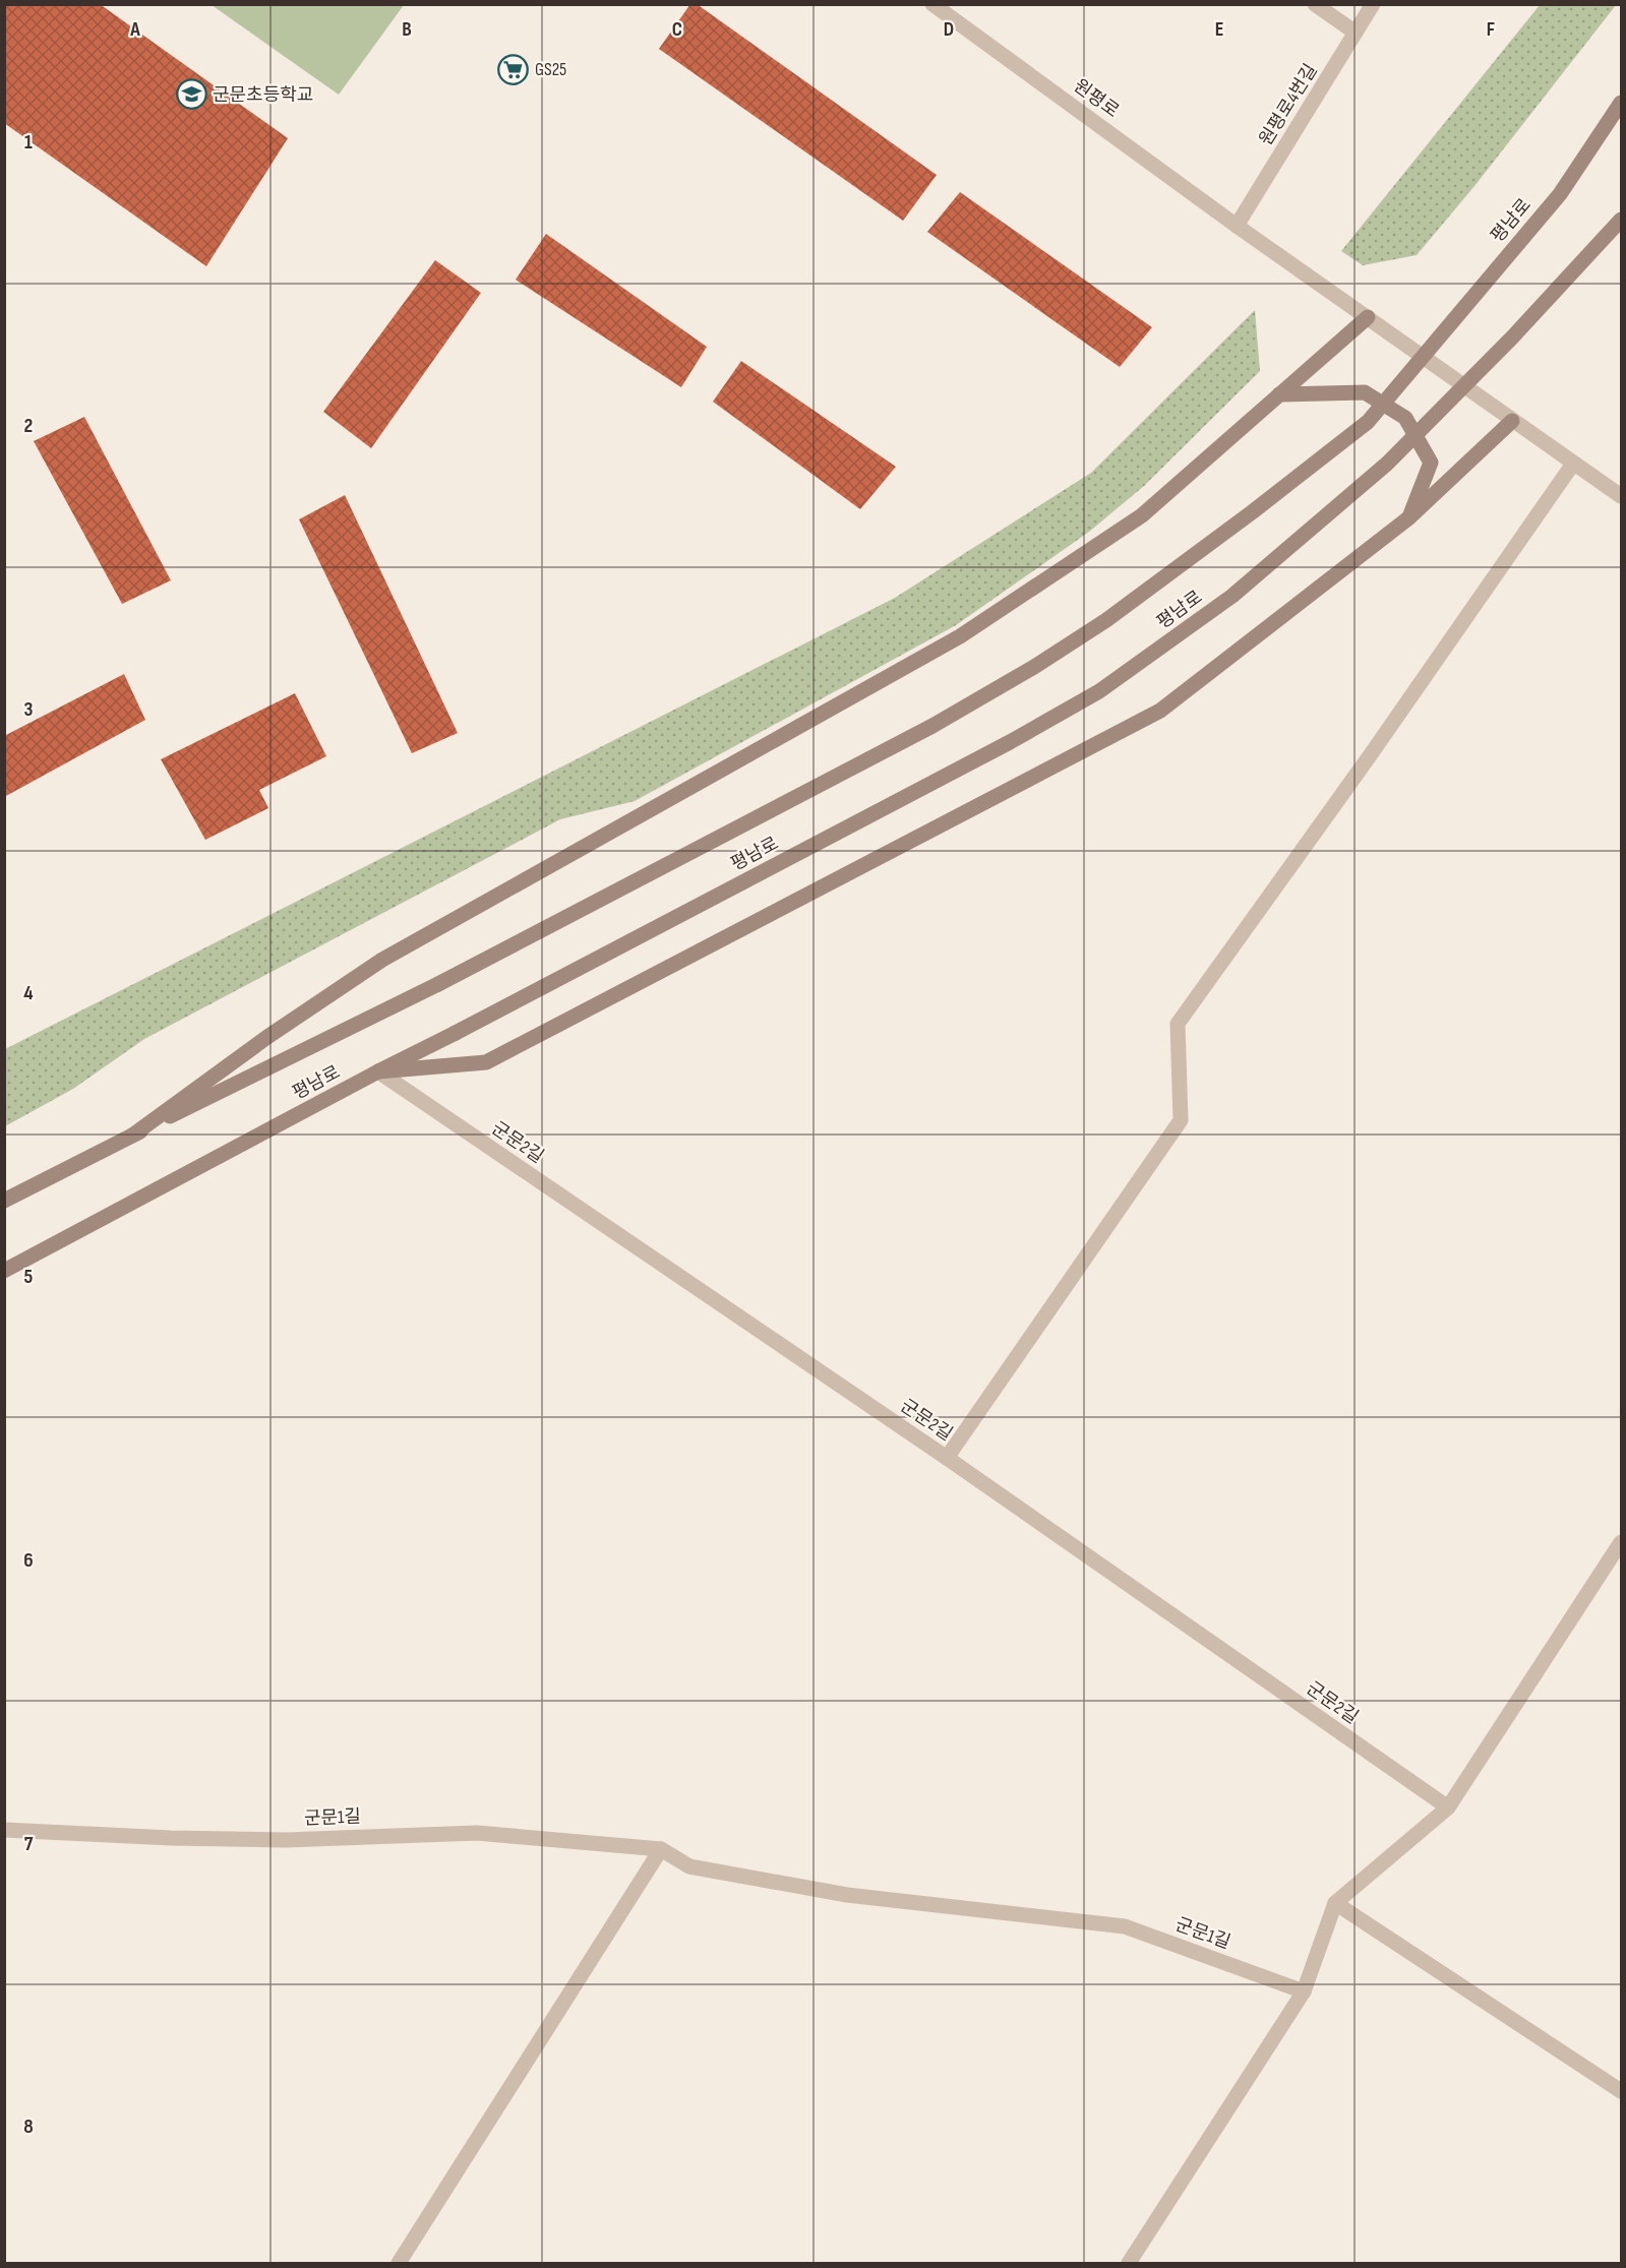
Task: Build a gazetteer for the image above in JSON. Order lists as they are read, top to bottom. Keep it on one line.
{"streets":{"main road":["평남로"],"street":["원평로","원평로4번길","군문2길","군문1길"]},"crossings":[["원평로","원평로4번길"],["평남로","군문2길"]],"places":{"supermarket":["GS25"],"school or university":["군문초등학교"]},"grid":{"columns":["A","B","C","D","E","F"],"rows":["1","2","3","4","5","6","7","8"]}}
